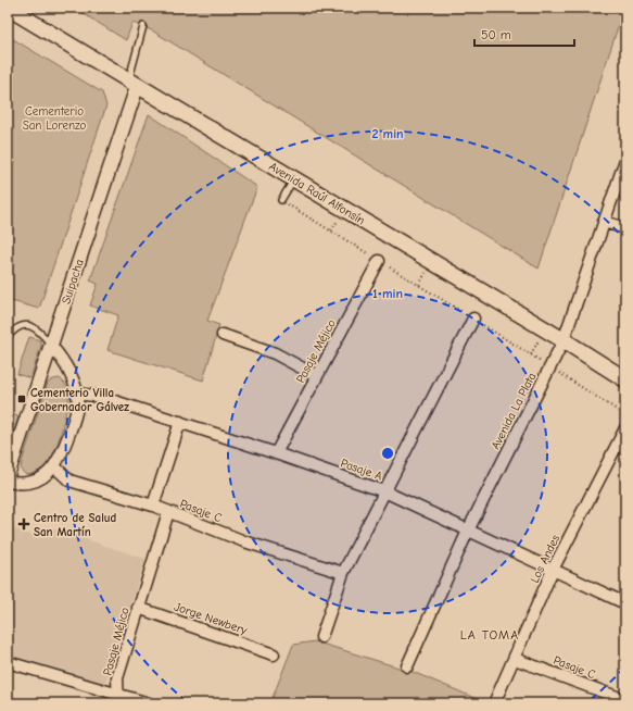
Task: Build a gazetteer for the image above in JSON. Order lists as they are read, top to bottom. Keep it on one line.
{"streets":{"main road":["Avenida Raúl Alfonsín"],"street":["Suipacha","Pasaje Méjico","Avenida La Plata","Pasaje A","Pasaje C","Los Andes","Jorge Newbery"]},"crossings":[["Avenida Raúl Alfonsín","Suipacha"],["Avenida Raúl Alfonsín","Avenida La Plata"],["Pasaje Méjico","Pasaje A"],["Pasaje Méjico","Pasaje C"],["Pasaje Méjico","Jorge Newbery"],["Avenida La Plata","Pasaje A"],["Pasaje A","Los Andes"],["Pasaje C","Los Andes"]],"districts":["LA TOMA"],"parks":["Cementerio San Lorenzo"],"places":{"transit":["Cementerio Villa Gobernador Gálvez"],"health":["Centro de Salud San Martín"]},"scale_bar":"50 m","rings":["2 min","1 min"]}
